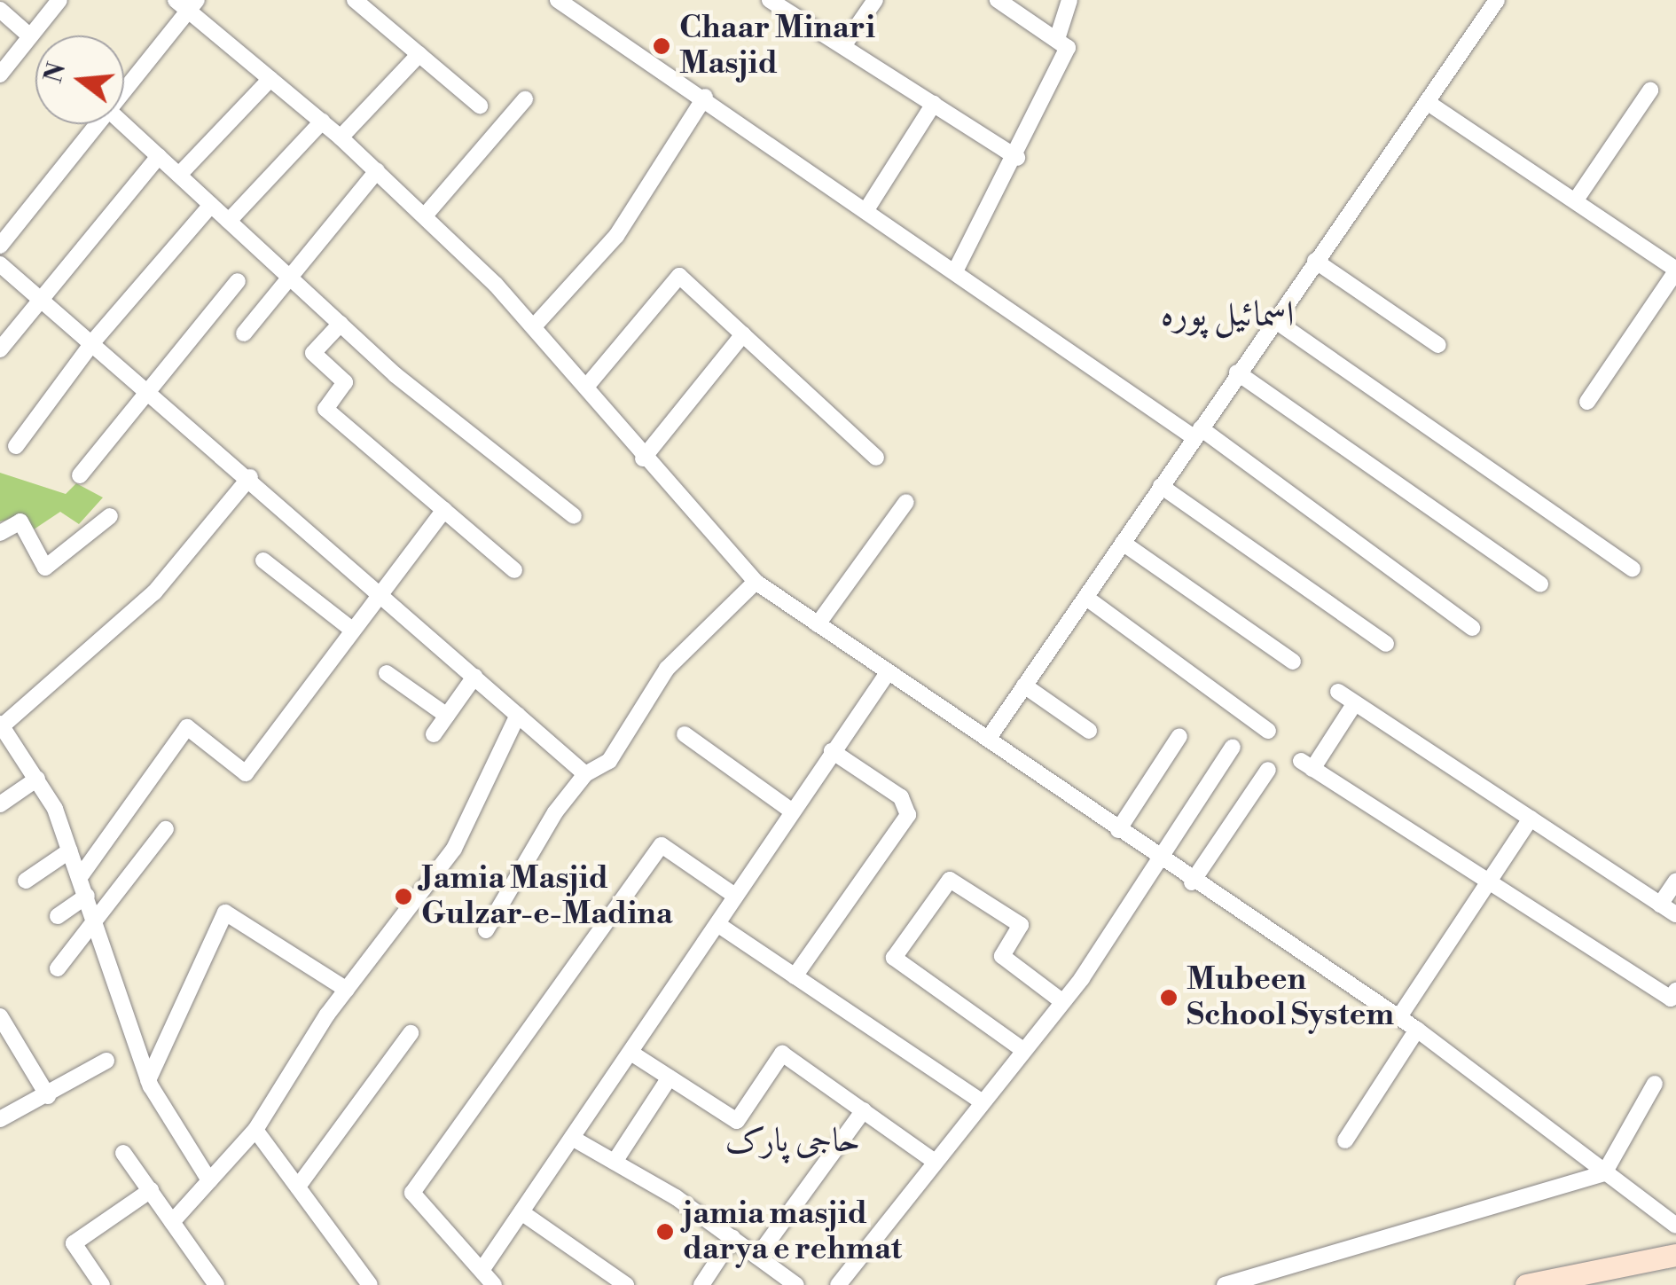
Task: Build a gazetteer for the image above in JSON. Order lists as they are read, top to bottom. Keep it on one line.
{"districts":["اسمائیل پورہ","حاجی پارک"],"places":["Chaar Minari Masjid","Jamia Masjid Gulzar-e-Madina","Mubeen School System","jamia masjid darya e rehmat"],"north":"left"}
